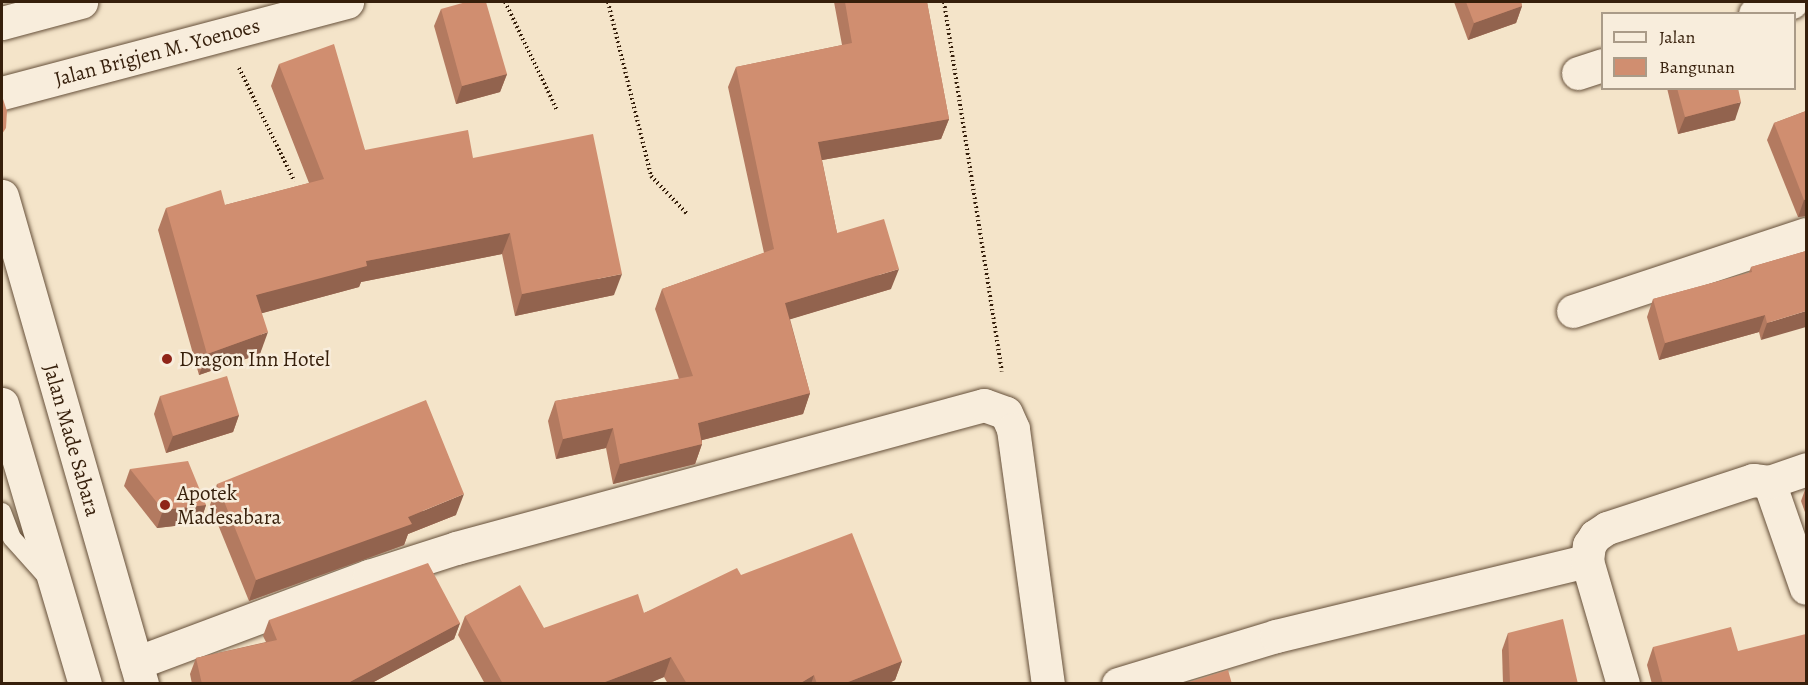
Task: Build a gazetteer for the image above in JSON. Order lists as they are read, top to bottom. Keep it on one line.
{"streets":{"street":["Jalan Brigjen M. Yoenoes","Jalan Made Sabara"]},"places":["Dragon Inn Hotel","Apotek Madesabara"],"legend":["Jalan","Bangunan"]}
